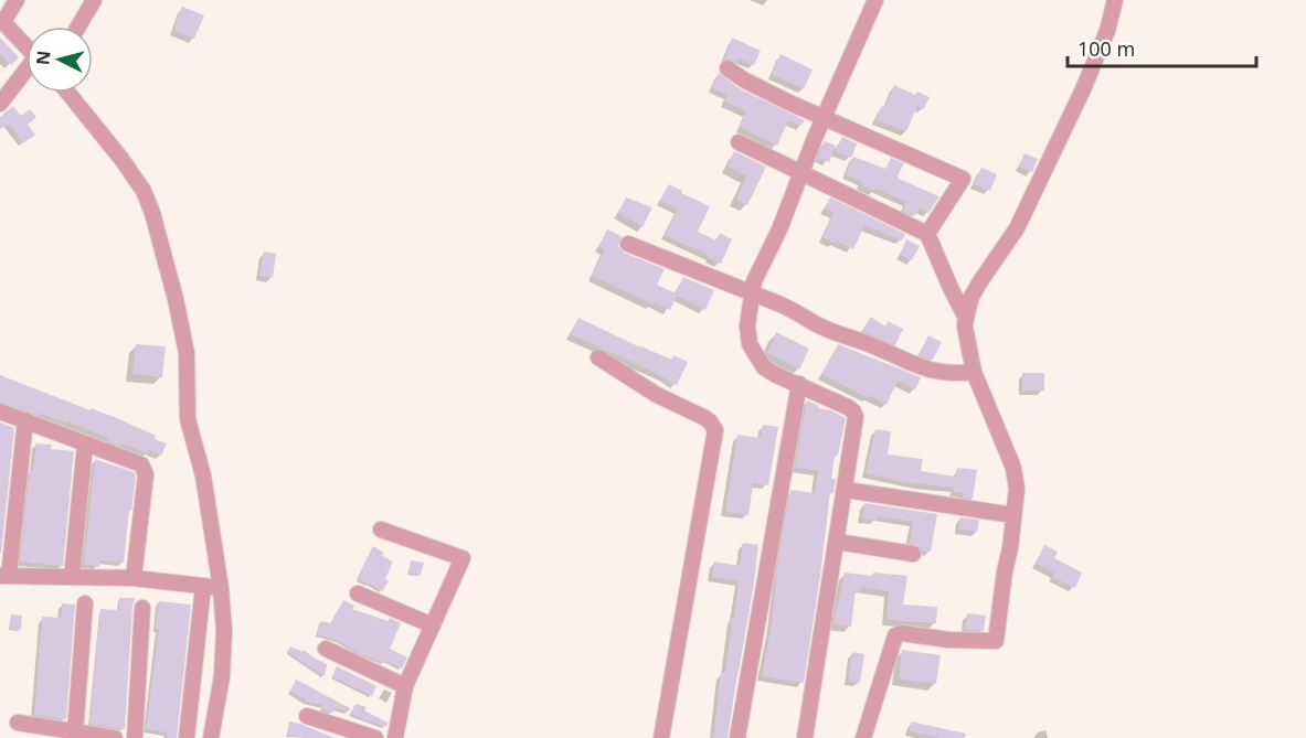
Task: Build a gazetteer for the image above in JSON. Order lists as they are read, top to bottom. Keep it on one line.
{"scale_bar":"100 m","north":"left"}
